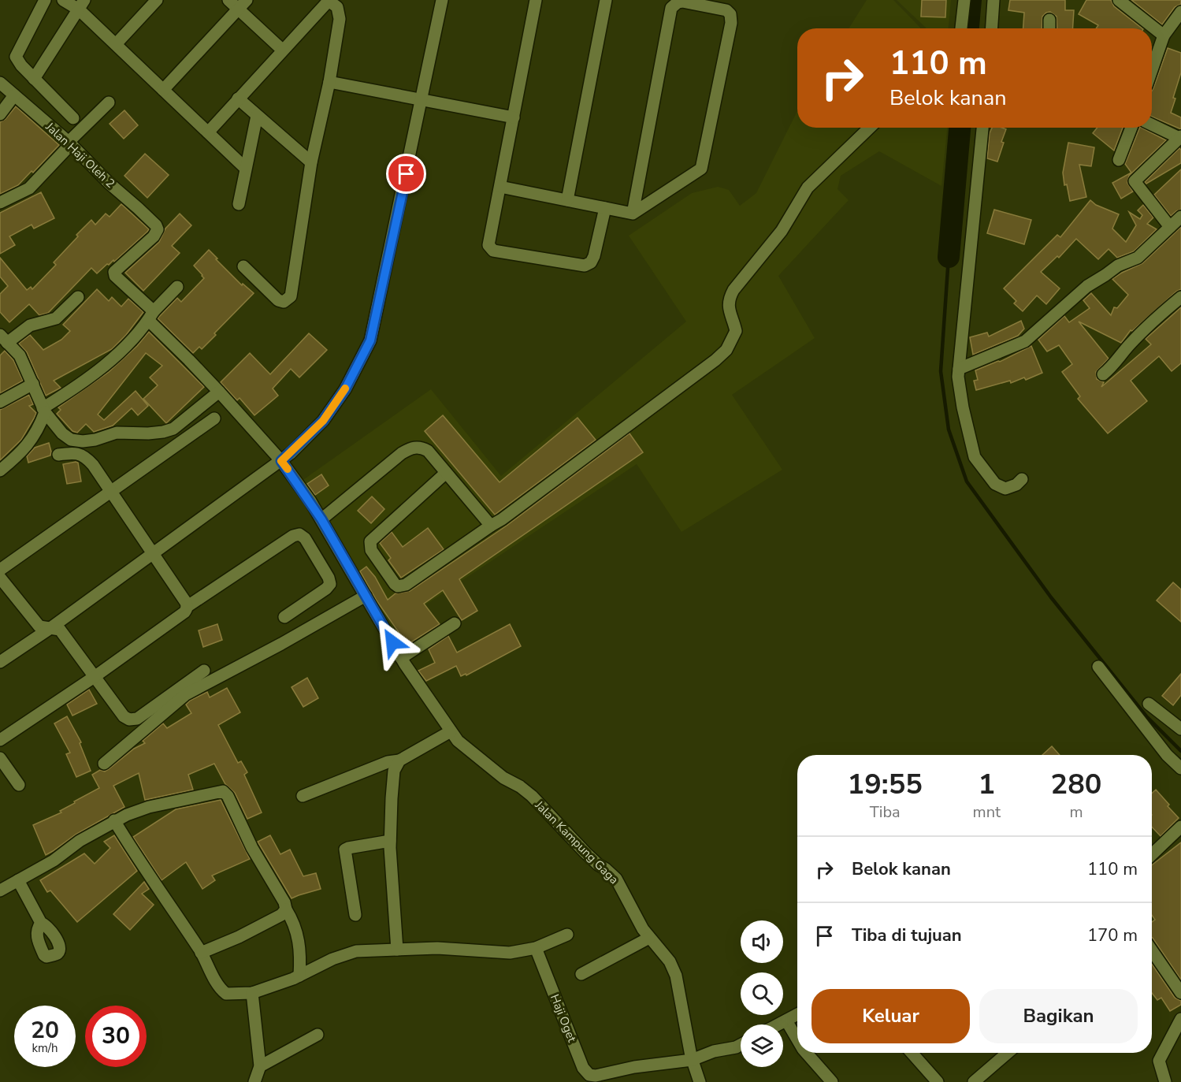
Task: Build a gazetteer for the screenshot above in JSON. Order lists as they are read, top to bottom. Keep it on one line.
{"streets":{"street":["Jalan Haji Oleh 2","Jalan Kampung Gaga","Haji Oget"]},"crossings":[["Jalan Haji Oleh 2","Jalan Kampung Gaga"]],"page":{"turn":["110 m","Belok kanan"],"eta":["19:55","Tiba","1","mnt","280","m"],"list":[{"name":"Belok kanan","value":"110 m"},{"name":"Tiba di tujuan","value":"170 m"}],"buttons":["Keluar","Bagikan"],"speed":"20 km/h","limit":"30"}}
